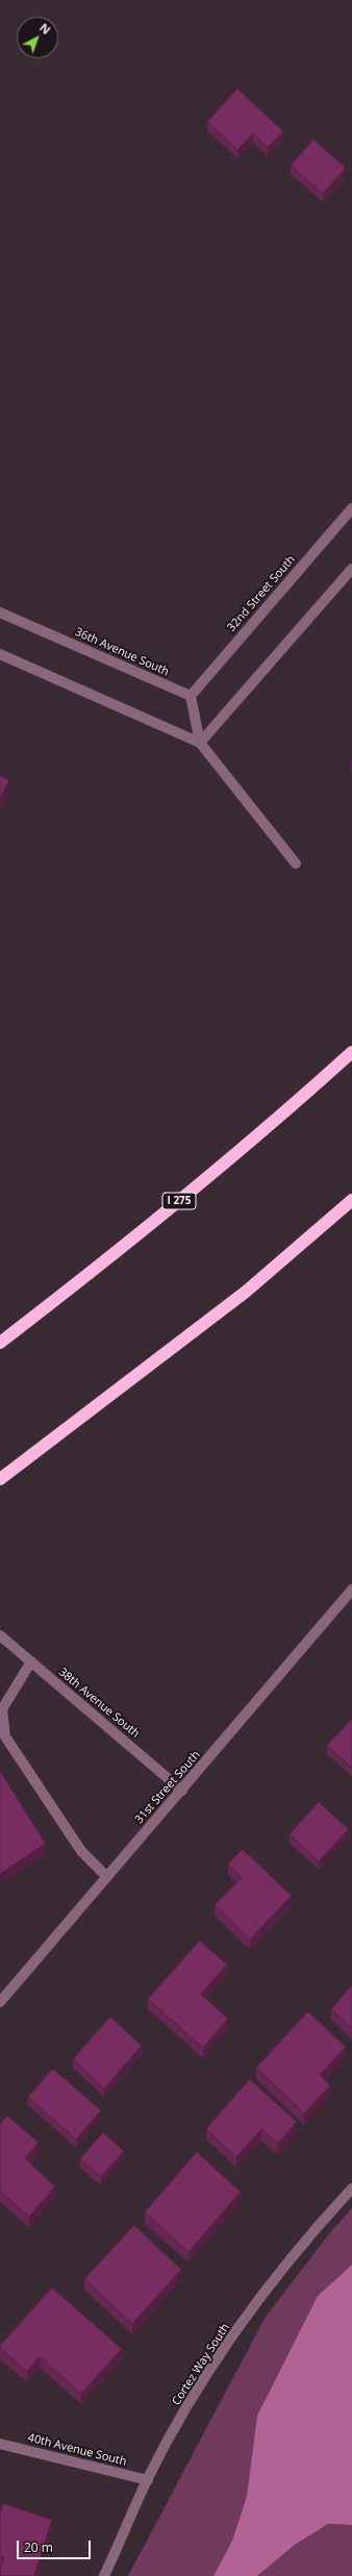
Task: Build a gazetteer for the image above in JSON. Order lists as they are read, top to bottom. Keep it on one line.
{"streets":{"highway":["I 275"],"street":["32nd Street South","36th Avenue South","38th Avenue South","31st Street South","Cortez Way South","40th Avenue South"]},"crossings":[["32nd Street South","36th Avenue South"],["38th Avenue South","31st Street South"],["Cortez Way South","40th Avenue South"]],"scale_bar":"20 m","north":"top right"}
